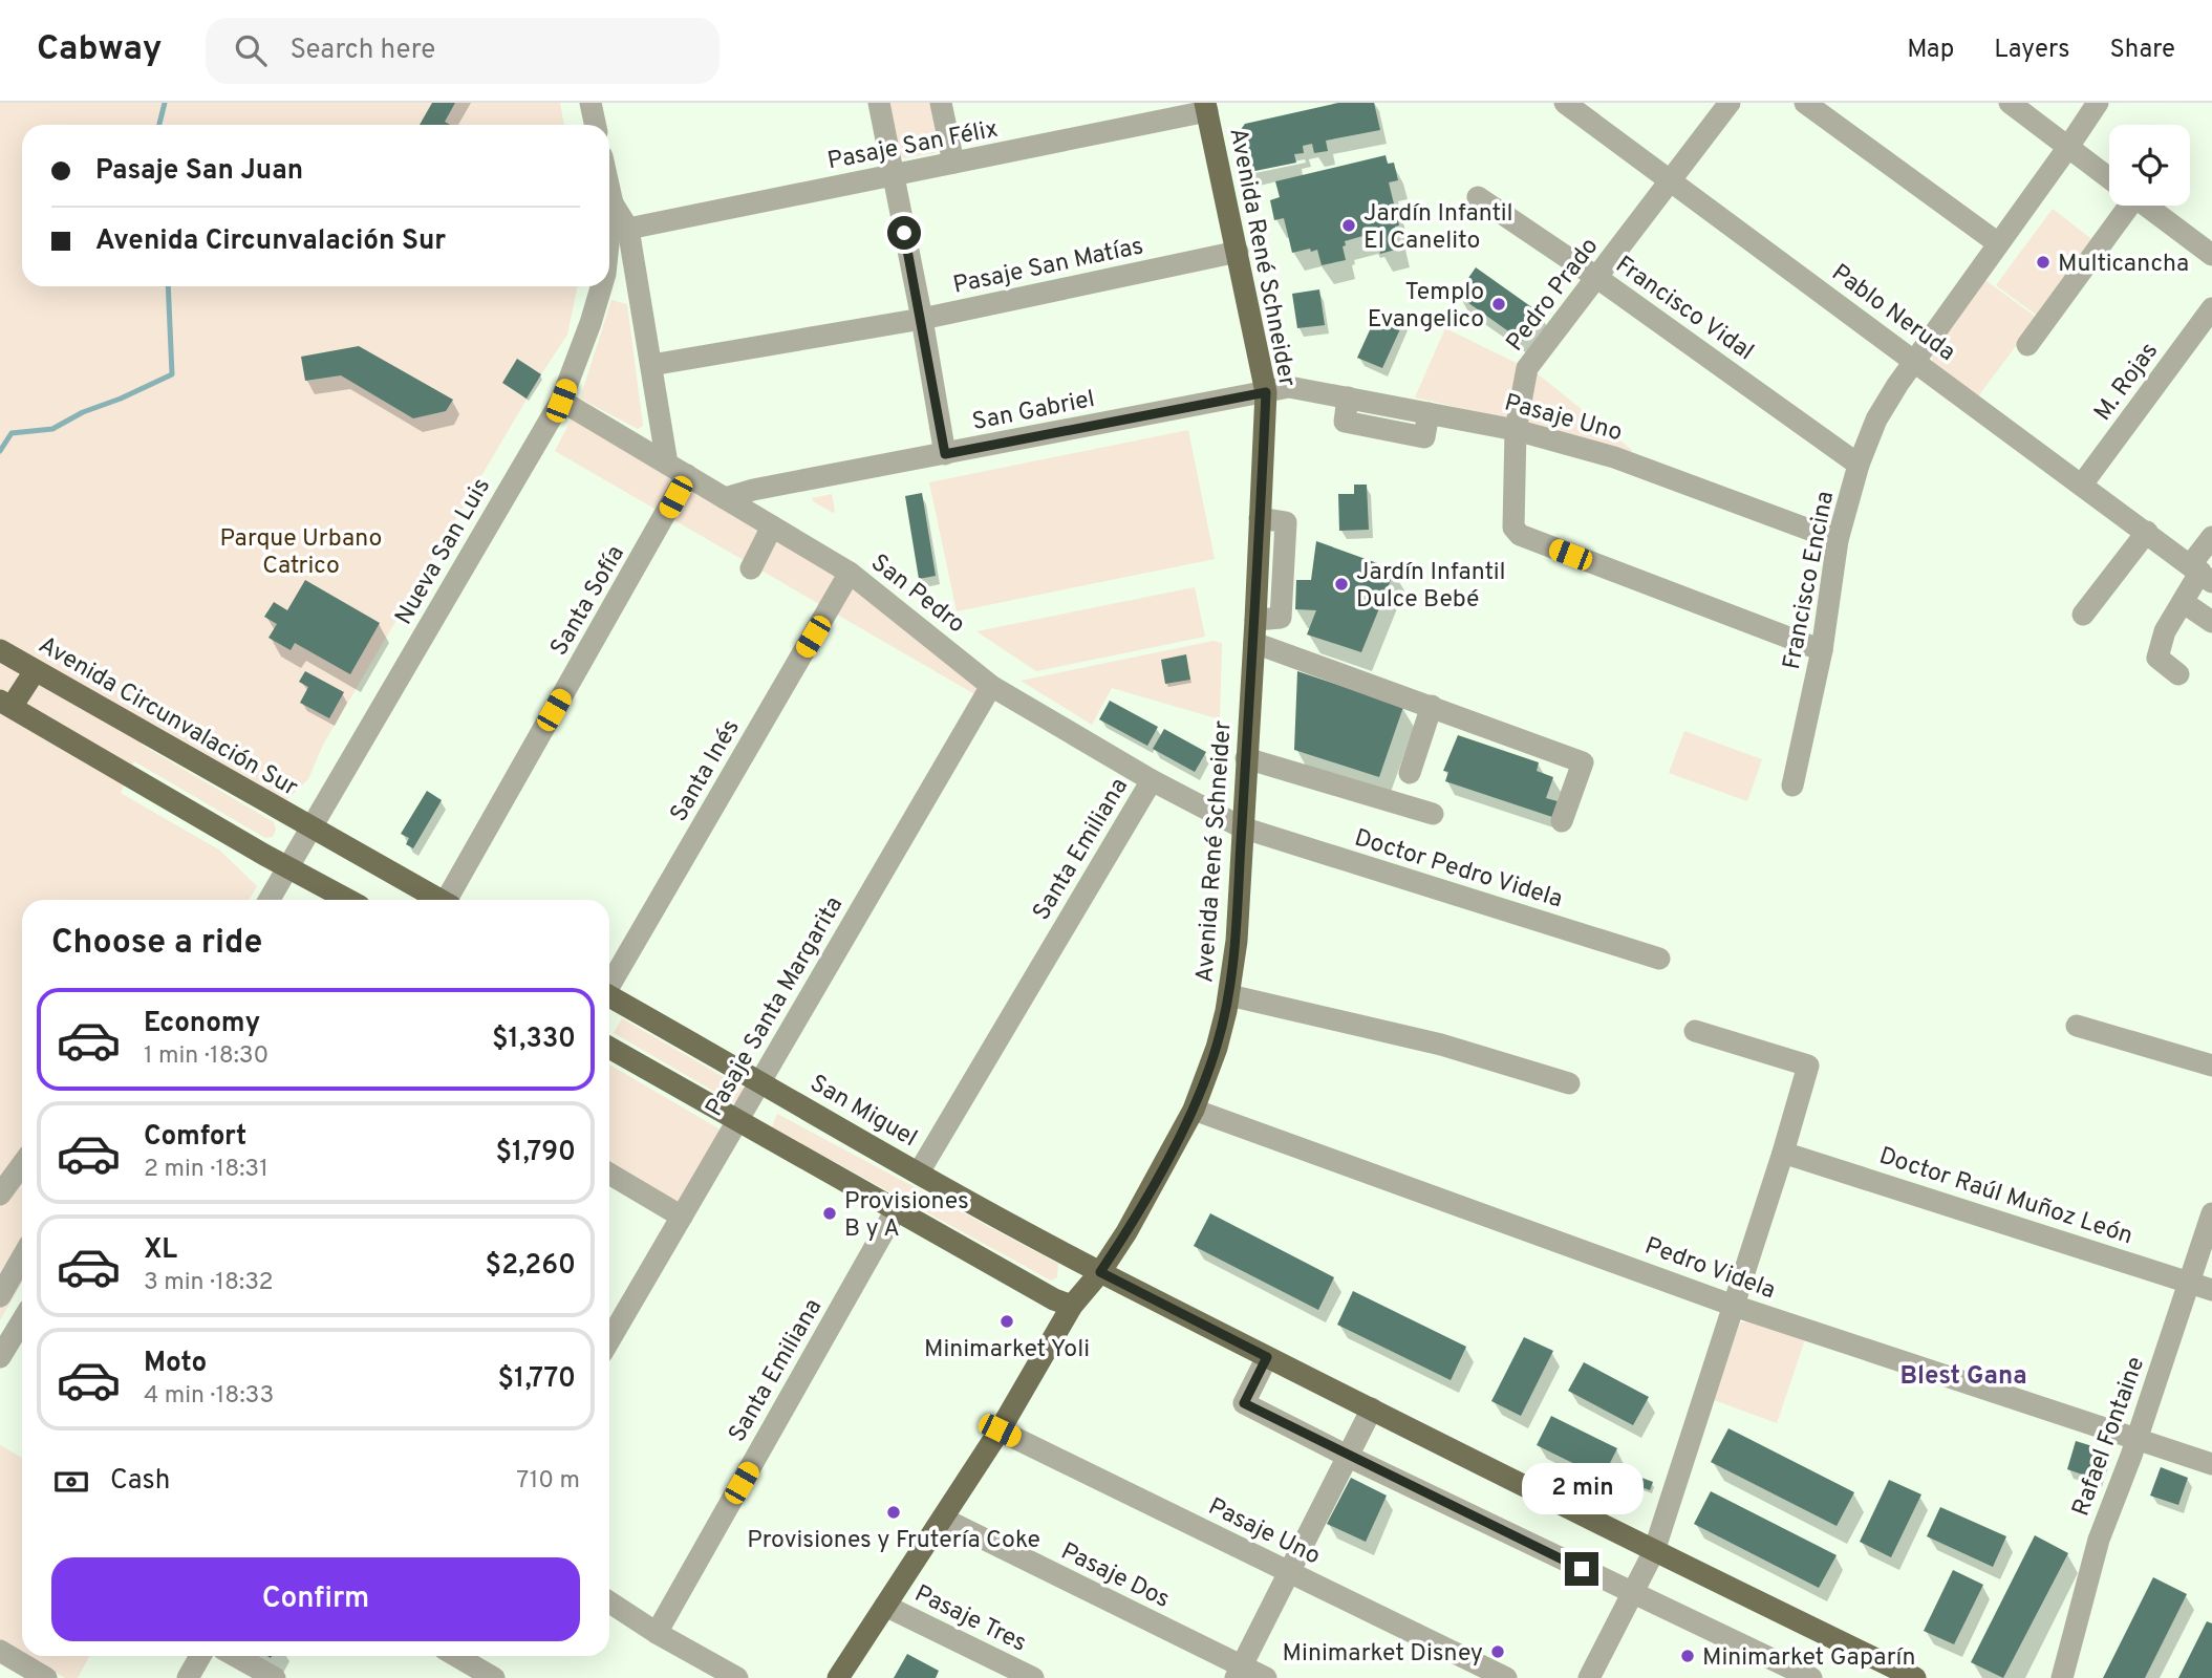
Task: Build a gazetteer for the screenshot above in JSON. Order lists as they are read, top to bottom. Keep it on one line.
{"streets":{"main road":["Avenida René Schneider","Avenida Circunvalación Sur","San Miguel"],"street":["Pasaje San Félix","Pasaje San Matías","Pedro Prado","Francisco Vidal","Pablo Neruda","M. Rojas","San Gabriel","Pasaje Uno","Nueva San Luis","Francisco Encina","San Pedro","Santa Sofía","Santa Inés","Santa Emiliana","Doctor Pedro Videla","Pasaje Santa Margarita","Doctor Raúl Muñoz León","Pedro Videla","Rafael Fontaine","Pasaje Dos","Pasaje Tres"]},"crossings":[["Pasaje San Félix","Avenida René Schneider"],["Pasaje San Félix","Nueva San Luis"],["Avenida René Schneider","Pasaje San Matías"],["Avenida René Schneider","San Gabriel"],["Avenida René Schneider","Pasaje Uno"],["Avenida René Schneider","San Pedro"],["Avenida René Schneider","Doctor Pedro Videla"],["Avenida René Schneider","San Miguel"],["Avenida René Schneider","Pedro Videla"],["Avenida René Schneider","Pasaje Dos"],["Avenida René Schneider","Pasaje Tres"],["Pasaje San Matías","Nueva San Luis"],["Pedro Prado","Francisco Vidal"],["Pedro Prado","Pablo Neruda"],["Pedro Prado","Pasaje Uno"],["Pedro Prado","Francisco Encina"],["Francisco Vidal","Francisco Encina"],["Pablo Neruda","M. Rojas"],["Pablo Neruda","Francisco Encina"],["San Gabriel","Pasaje Uno"],["San Gabriel","San Pedro"],["Pasaje Uno","Francisco Encina"],["Nueva San Luis","San Pedro"],["Nueva San Luis","Avenida Circunvalación Sur"],["San Pedro","Santa Sofía"],["San Pedro","Santa Inés"],["San Pedro","Santa Emiliana"],["San Pedro","Doctor Pedro Videla"],["San Pedro","Pasaje Santa Margarita"],["Santa Emiliana","San Miguel"],["Pasaje Santa Margarita","San Miguel"],["Doctor Raúl Muñoz León","Rafael Fontaine"],["Pedro Videla","Rafael Fontaine"]],"districts":["Blest Gana"],"parks":["Parque Urbano Catrico"],"places":["Jardín Infantil El Canelito","Multicancha","Templo Evangelico","Jardín Infantil Dulce Bebé","Provisiones B y A","Minimarket Yoli","Provisiones y Frutería Coke","Minimarket Disney","Minimarket Gaparín"],"page":{"header":"Cabway","search":"Search here","nav":["Map","Layers","Share"],"banner":["Pasaje San Juan","Avenida Circunvalación Sur"],"heading":"Choose a ride","list":[{"name":"Economy","note":"1 min · 18:30","value":"$1,330"},{"name":"Comfort","note":"2 min · 18:31","value":"$1,790"},{"name":"XL","note":"3 min · 18:32","value":"$2,260"},{"name":"Moto","note":"4 min · 18:33","value":"$1,770"}],"pay":["Cash","710 m"],"bubble":"2 min","buttons":"Confirm"}}
